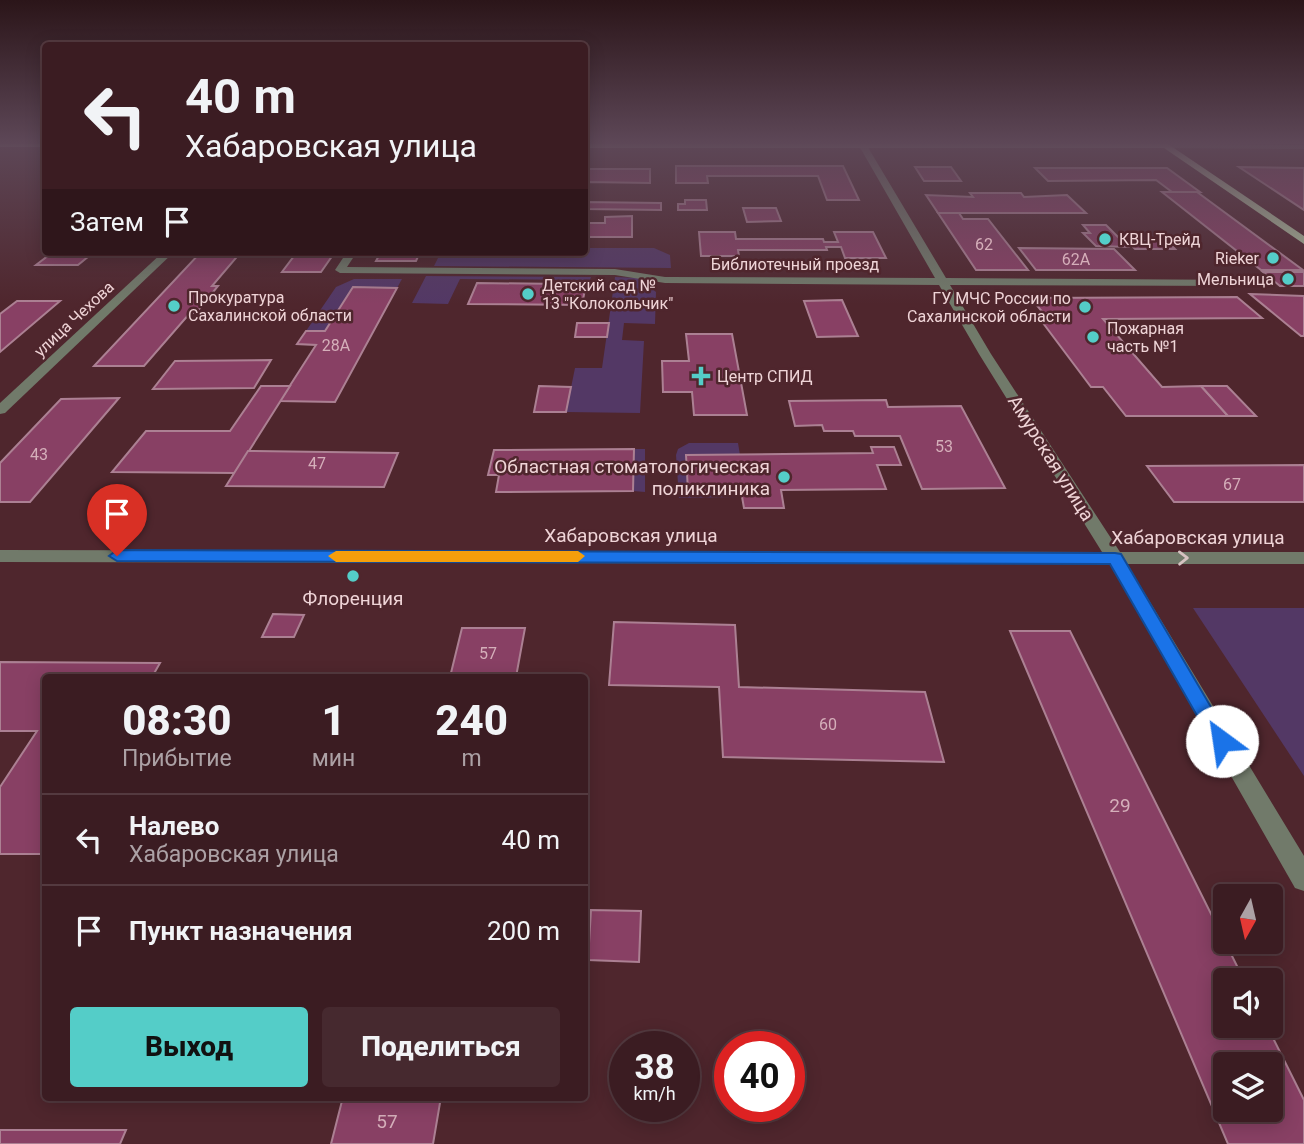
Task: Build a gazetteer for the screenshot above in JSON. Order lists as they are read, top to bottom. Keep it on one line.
{"streets":{"street":["Библиотечный проезд","улица Чехова","Амурская улица","Хабаровская улица"]},"crossings":[["Библиотечный проезд","Амурская улица"],["Амурская улица","Хабаровская улица"]],"places":{"other":["КВЦ-Трейд","Rieker","Мельница","Детский сад № 13 \"Колокольчик\"","Прокуратура Сахалинской области","ГУ МЧС России по Сахалинской области","Пожарная часть №1","Областная стоматологическая поликлиника","Флоренция"],"health":["Центр СПИД"]},"house_numbers":["62","62А","28А","53","43","47","67","57","60","29","57"],"north":"bottom","page":{"turn":["40 m","Хабаровская улица"],"then":"Затем","eta":["08:30","Прибытие","1","мин","240","m"],"list":[{"name":"Налево","note":"Хабаровская улица","value":"40 m"},{"name":"Пункт назначения","value":"200 m"}],"buttons":["Выход","Поделиться"],"speed":"38 km/h","limit":"40"}}
